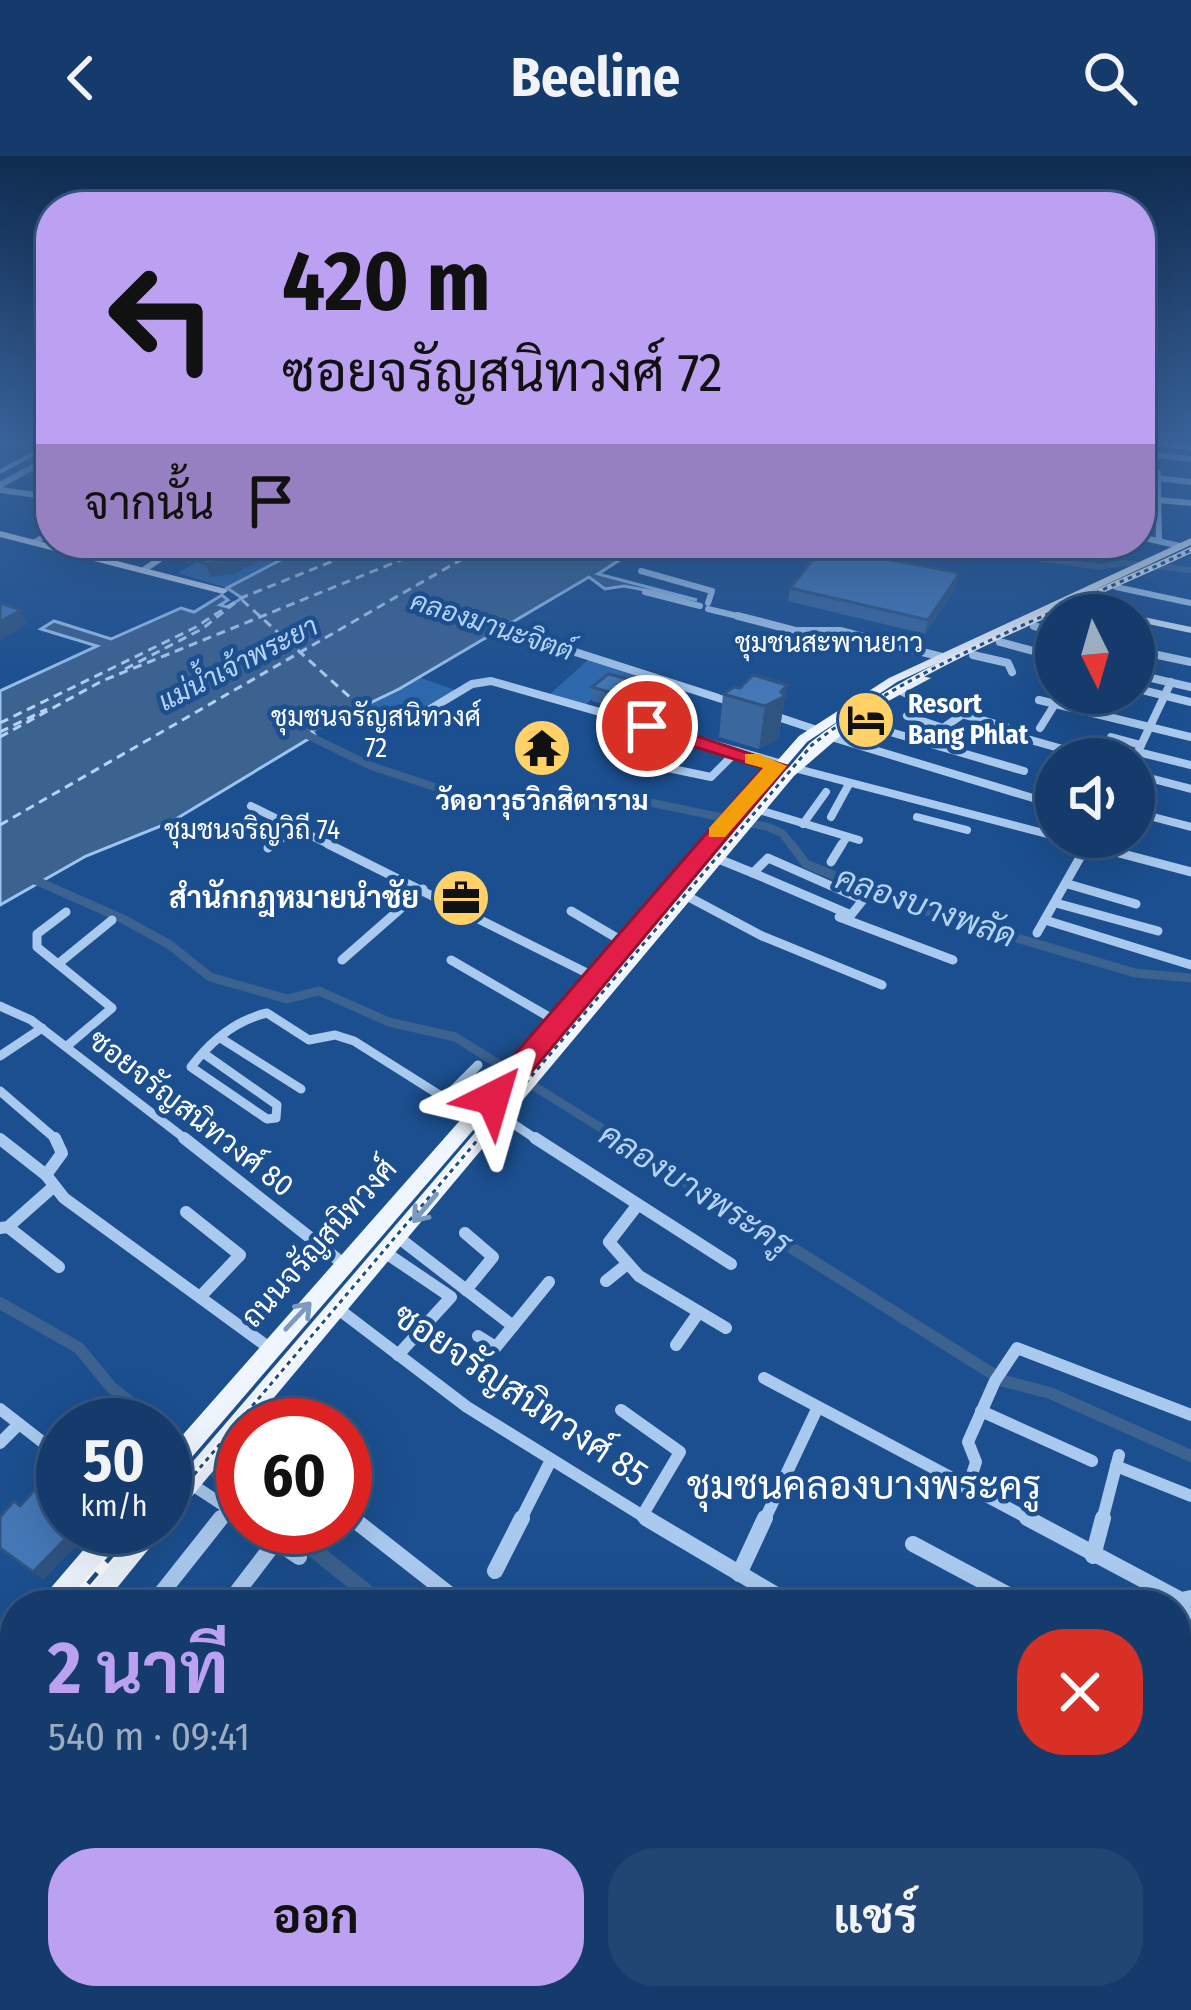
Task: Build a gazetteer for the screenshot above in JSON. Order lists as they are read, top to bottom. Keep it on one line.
{"streets":{"main road":["ถนนจรัญสนิทวงศ์"],"street":["ซอยจรัญสนิทวงศ์ 80","ซอยจรัญสนิทวงศ์ 85"]},"crossings":[["ซอยจรัญสนิทวงศ์ 80","ถนนจรัญสนิทวงศ์"],["ถนนจรัญสนิทวงศ์","ซอยจรัญสนิทวงศ์ 85"]],"districts":["ชุมชนสะพานยาว","ชุมชนจรัญสนิทวงศ์ 72","ชุมชนจริญวิถี 74","ชุมชนคลองบางพระครู"],"water":["คลองมานะจิตต์","แม่น้ำเจ้าพระยา","คลองบางพลัด","คลองบางพระครู"],"places":{"hotel":["Resort Bang Phlat"],"temple":["วัดอาวุธวิกสิตาราม"],"office":["สำนักกฎหมายนำชัย"]},"north":"bottom","page":{"header":"Beeline","turn":["420 m","ซอยจรัญสนิทวงศ์ 72"],"then":"จากนั้น","speed":"50 km/h","limit":"60","heading":["2 นาที","540 m · 09:41"],"buttons":["ออก","แชร์"]}}
